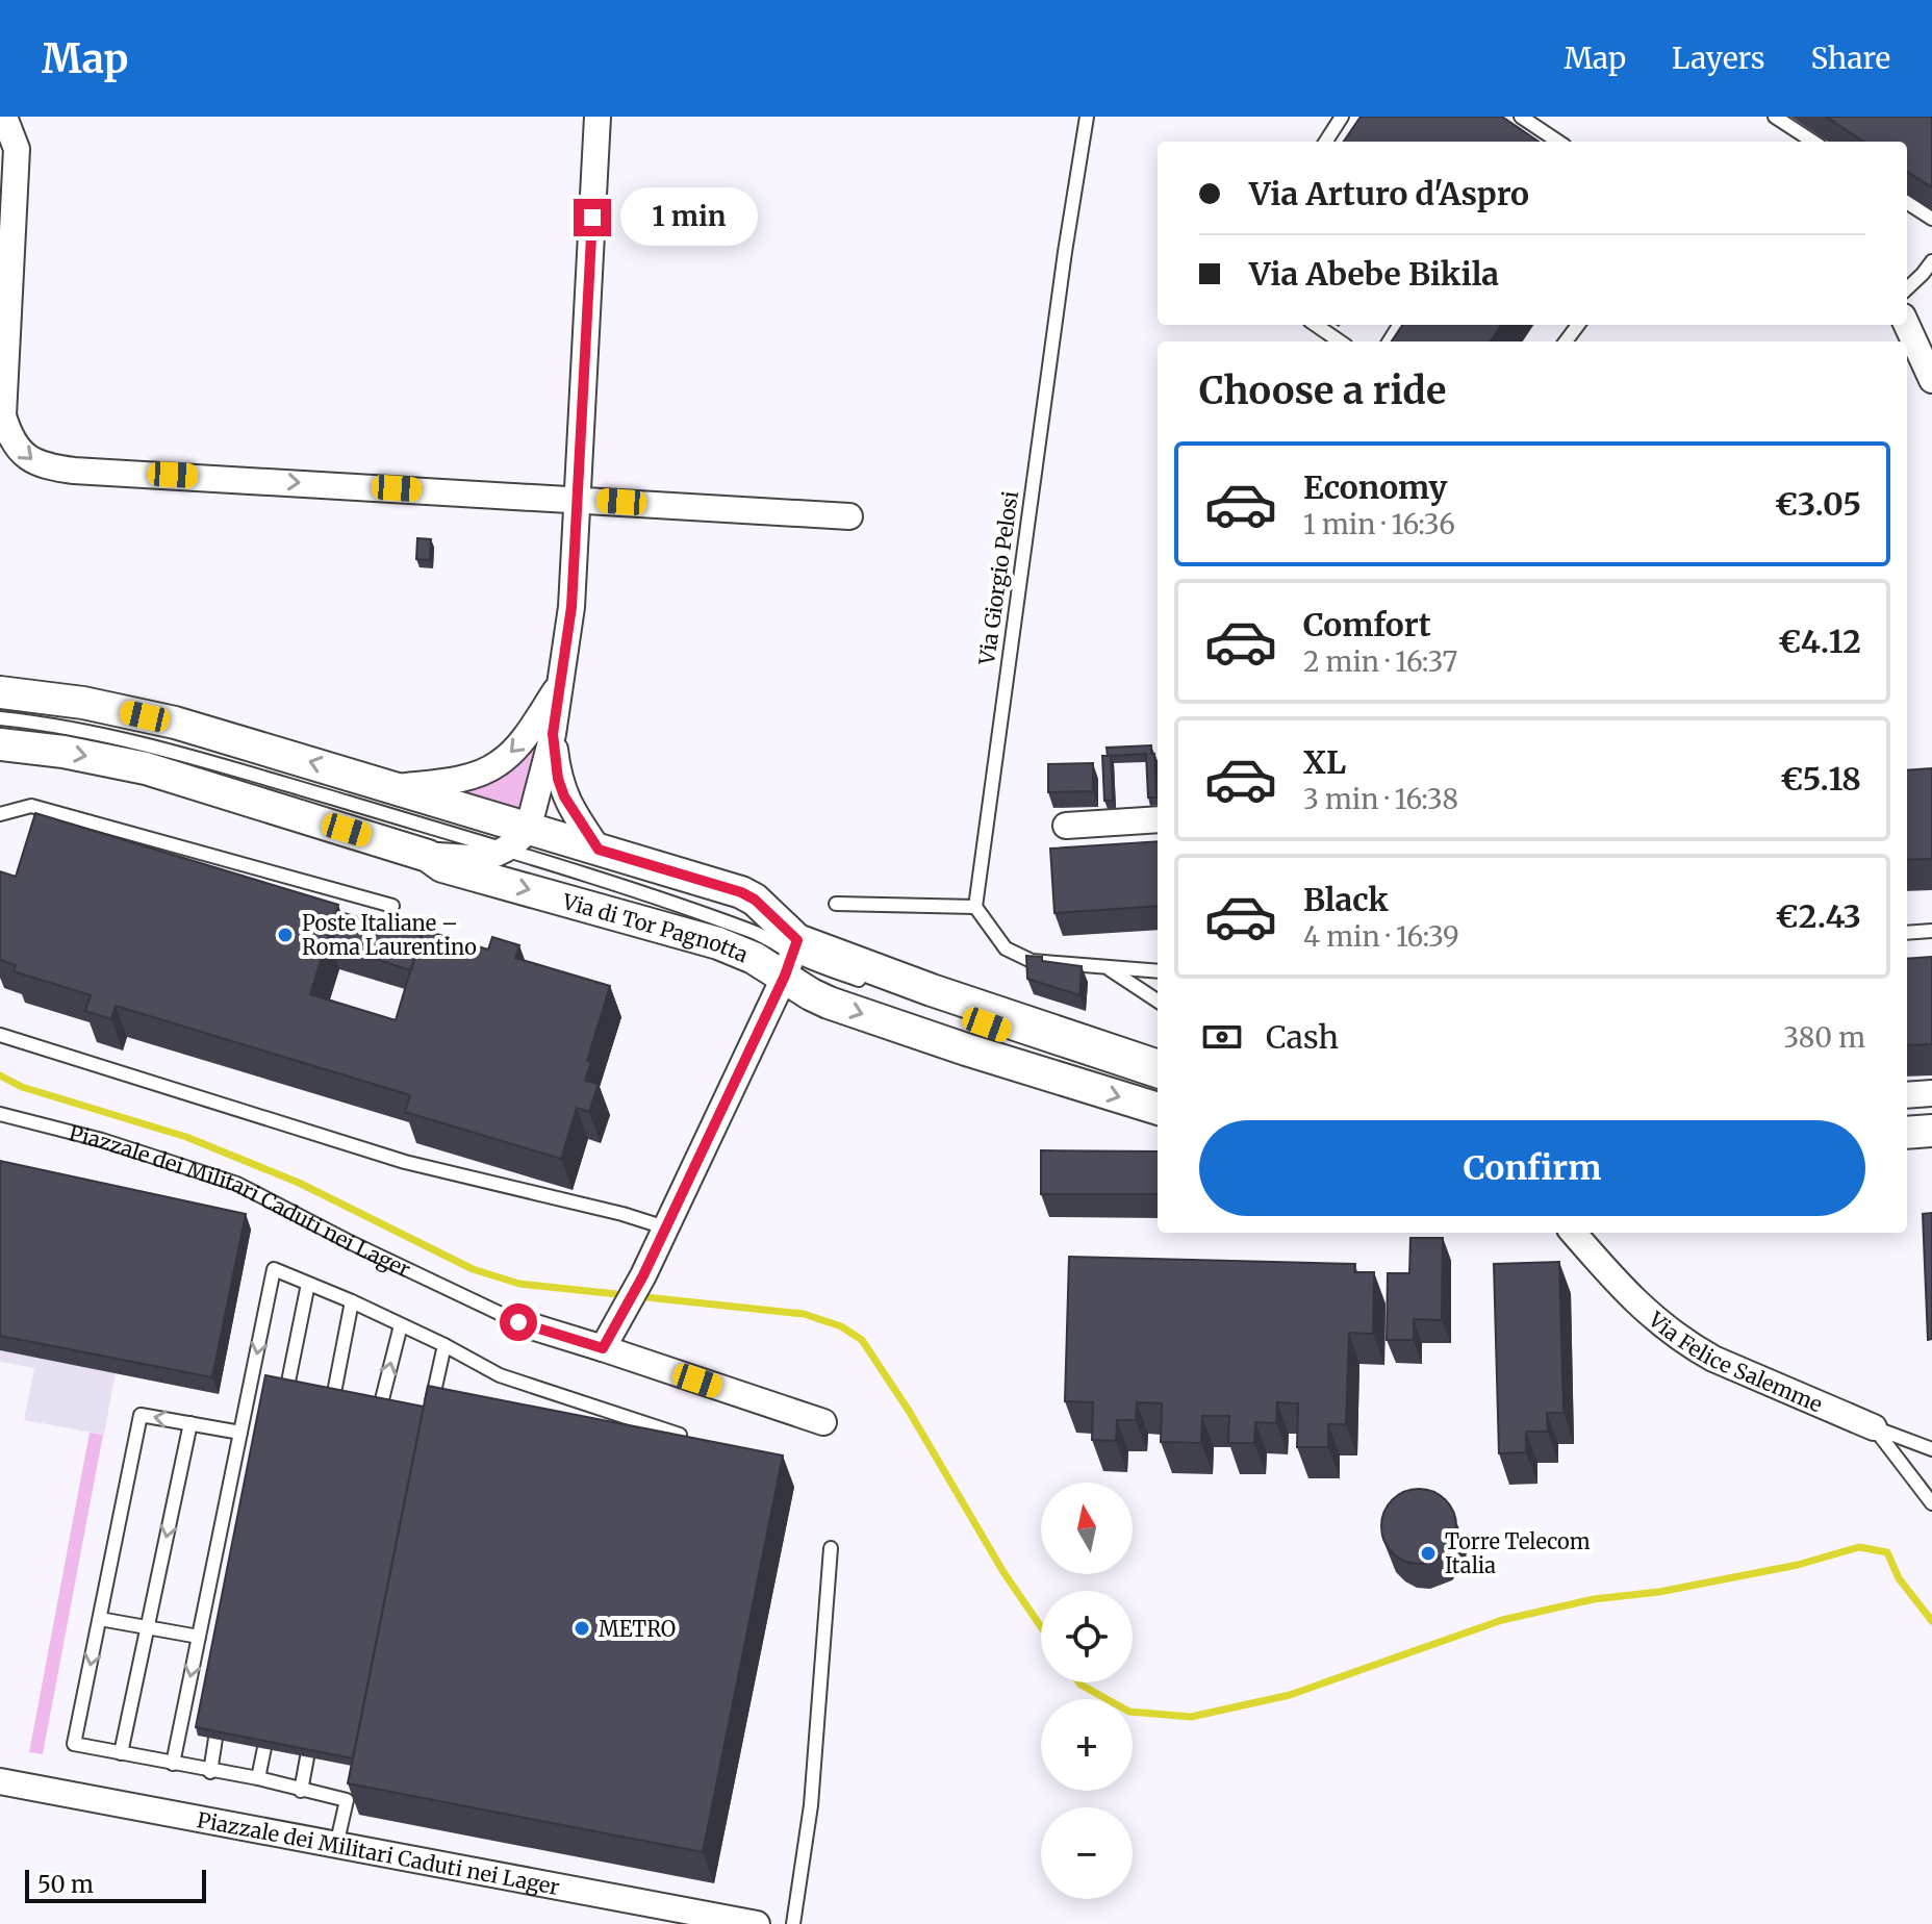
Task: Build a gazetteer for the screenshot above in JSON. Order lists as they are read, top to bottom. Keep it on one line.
{"streets":{"street":["Via di Tor Pagnotta","Piazzale dei Militari Caduti nei Lager","Via Felice Salemme"],"lane":["Via Giorgio Pelosi"]},"places":["Poste Italiane – Roma Laurentino","Torre Telecom Italia","METRO"],"scale_bar":"50 m","north":"top","page":{"header":"Map","nav":["Map","Layers","Share"],"banner":["Via Arturo d'Aspro","Via Abebe Bikila"],"bubble":"1 min","heading":"Choose a ride","list":[{"name":"Economy","note":"1 min · 16:36","value":"€3.05"},{"name":"Comfort","note":"2 min · 16:37","value":"€4.12"},{"name":"XL","note":"3 min · 16:38","value":"€5.18"},{"name":"Black","note":"4 min · 16:39","value":"€2.43"}],"pay":["Cash","380 m"],"buttons":"Confirm","map_buttons":["+","−"],"scale":"50 m"}}
